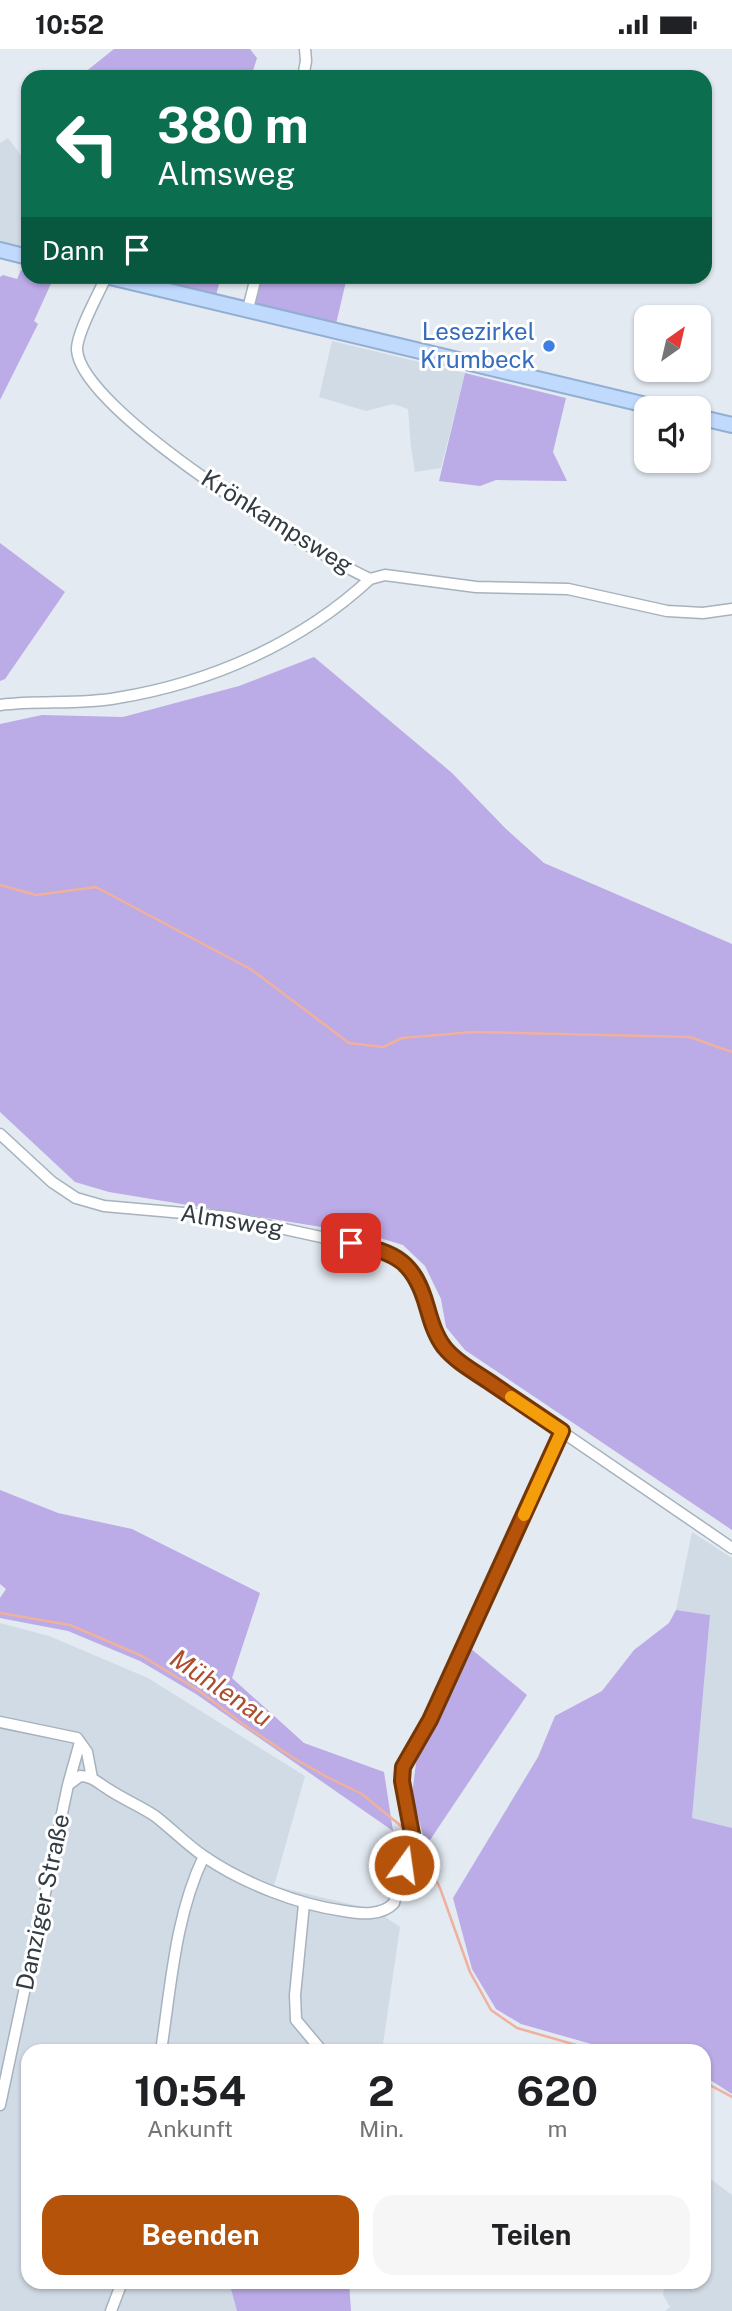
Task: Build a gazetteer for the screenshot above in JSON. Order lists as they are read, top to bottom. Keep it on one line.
{"streets":{"street":["Krönkampsweg","Almsweg","Danziger Straße"]},"water":["Mühlenau"],"places":["Lesezirkel Krumbeck"],"north":"top right","page":{"status":"10:52","turn":["380 m","Almsweg"],"then":"Dann","eta":["10:54","Ankunft","2","Min.","620","m"],"buttons":["Beenden","Teilen"]}}
